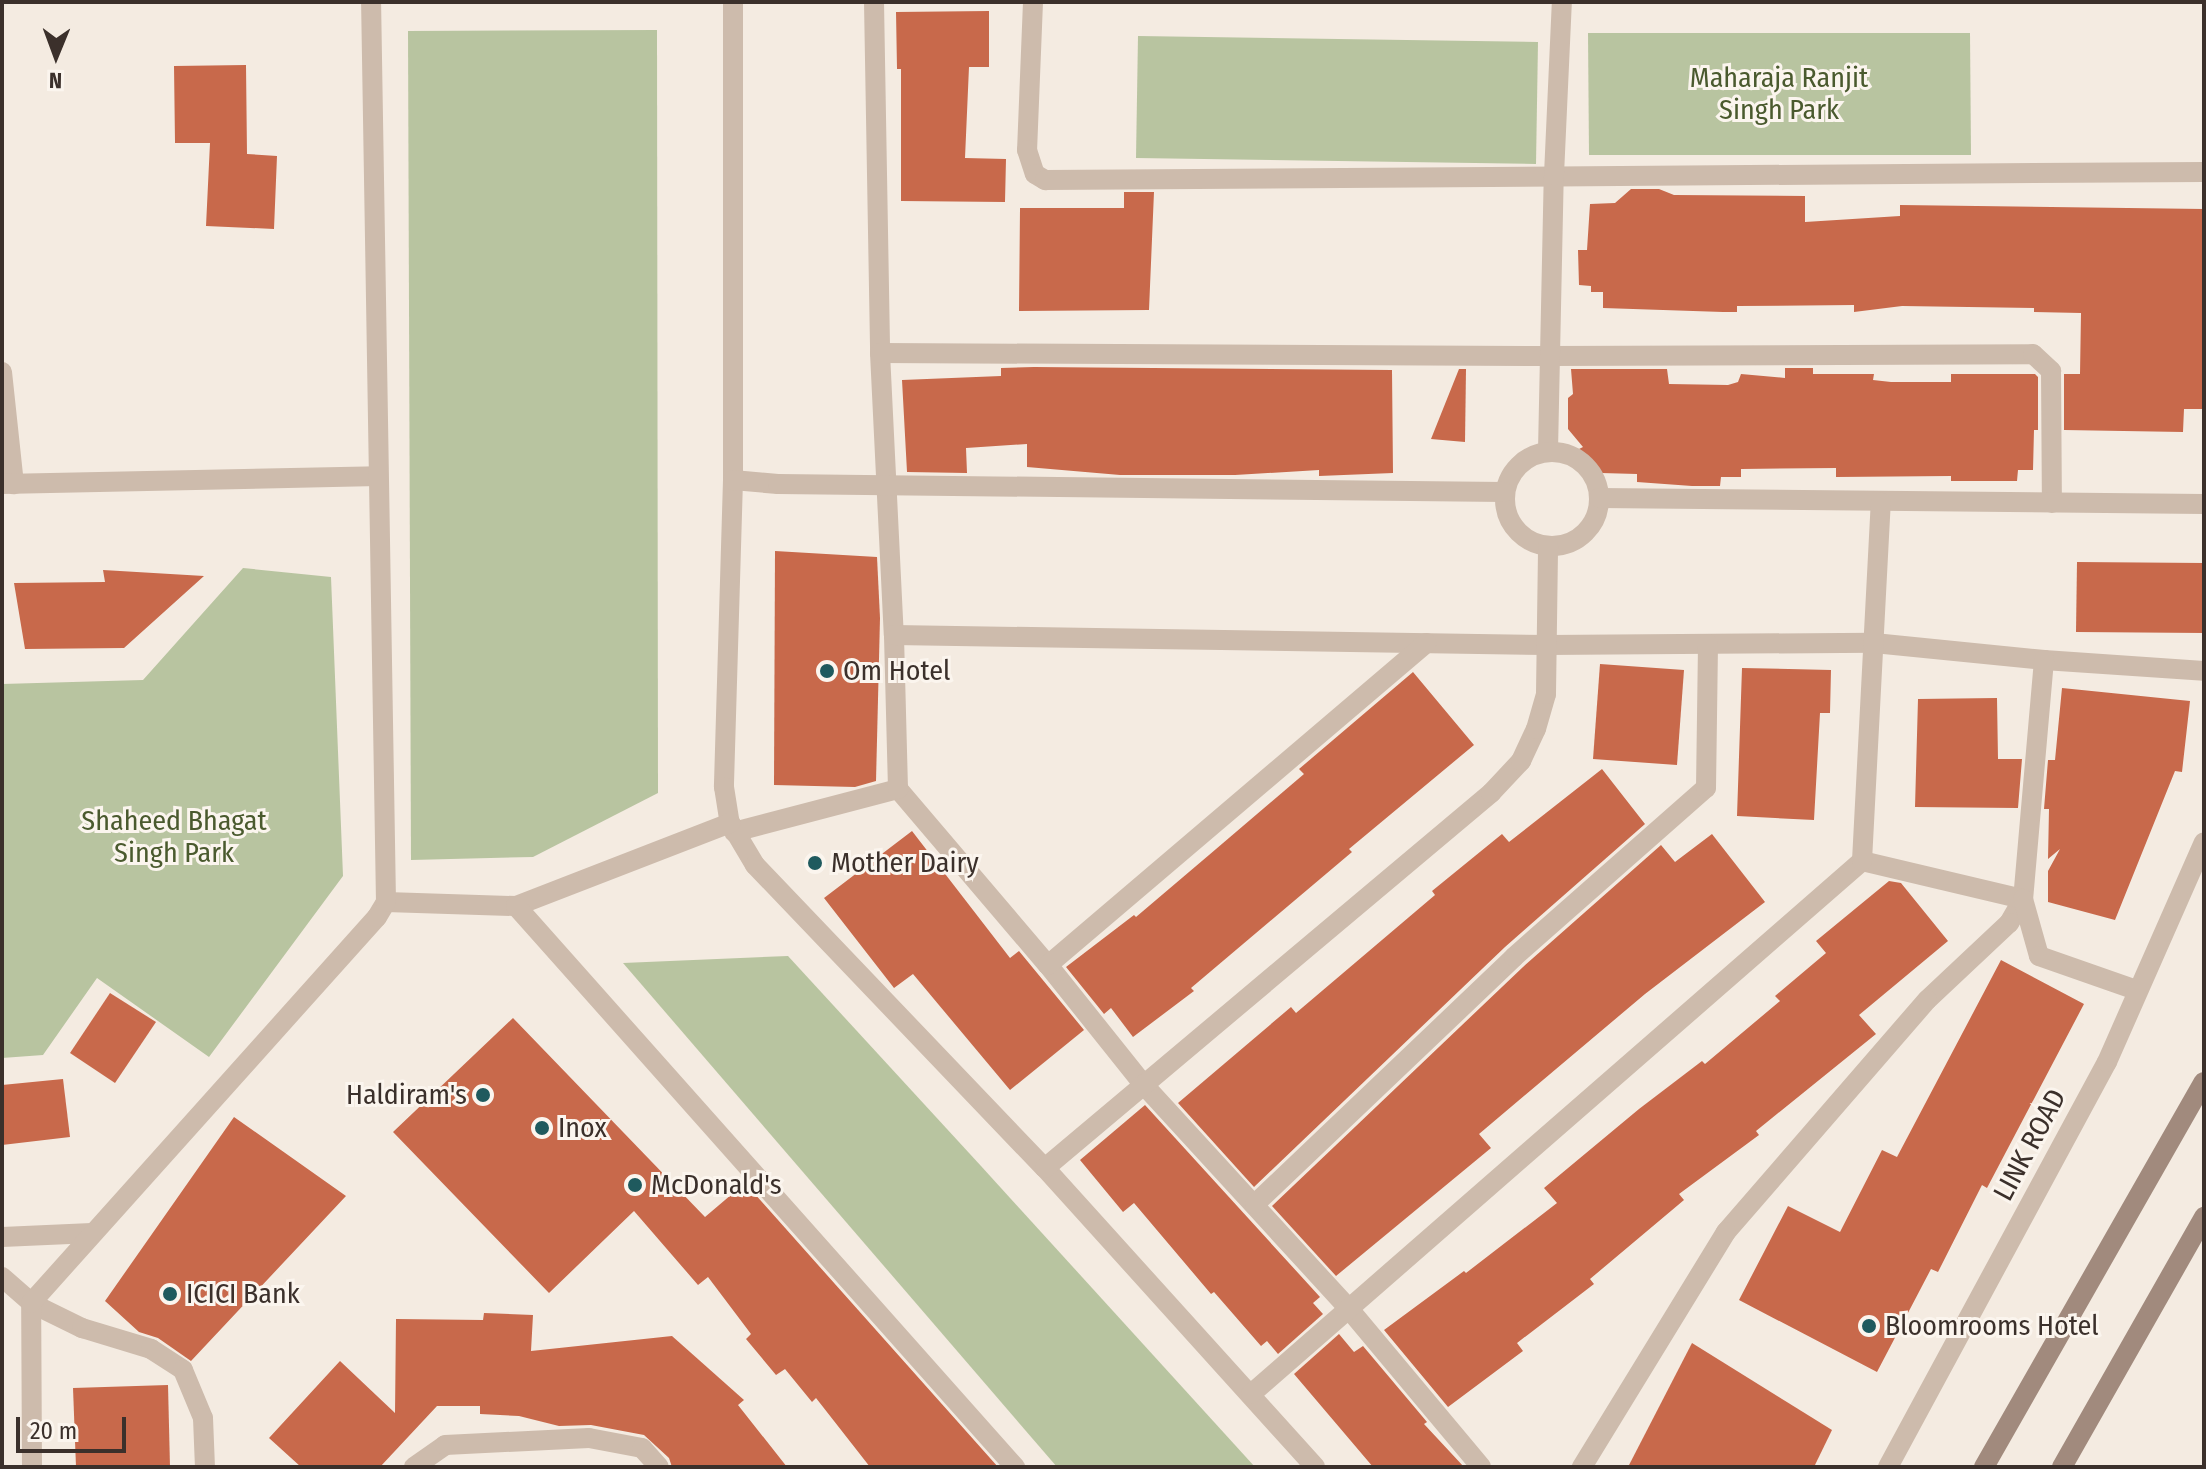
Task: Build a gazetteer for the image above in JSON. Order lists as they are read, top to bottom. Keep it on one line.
{"streets":{"street":["LINK ROAD"]},"parks":["Maharaja Ranjit Singh Park","Shaheed Bhagat Singh Park"],"places":["Om Hotel","Mother Dairy","Haldiram's","Inox","McDonald's","ICICI Bank","Bloomrooms Hotel"],"scale_bar":"20 m","north":"bottom"}
